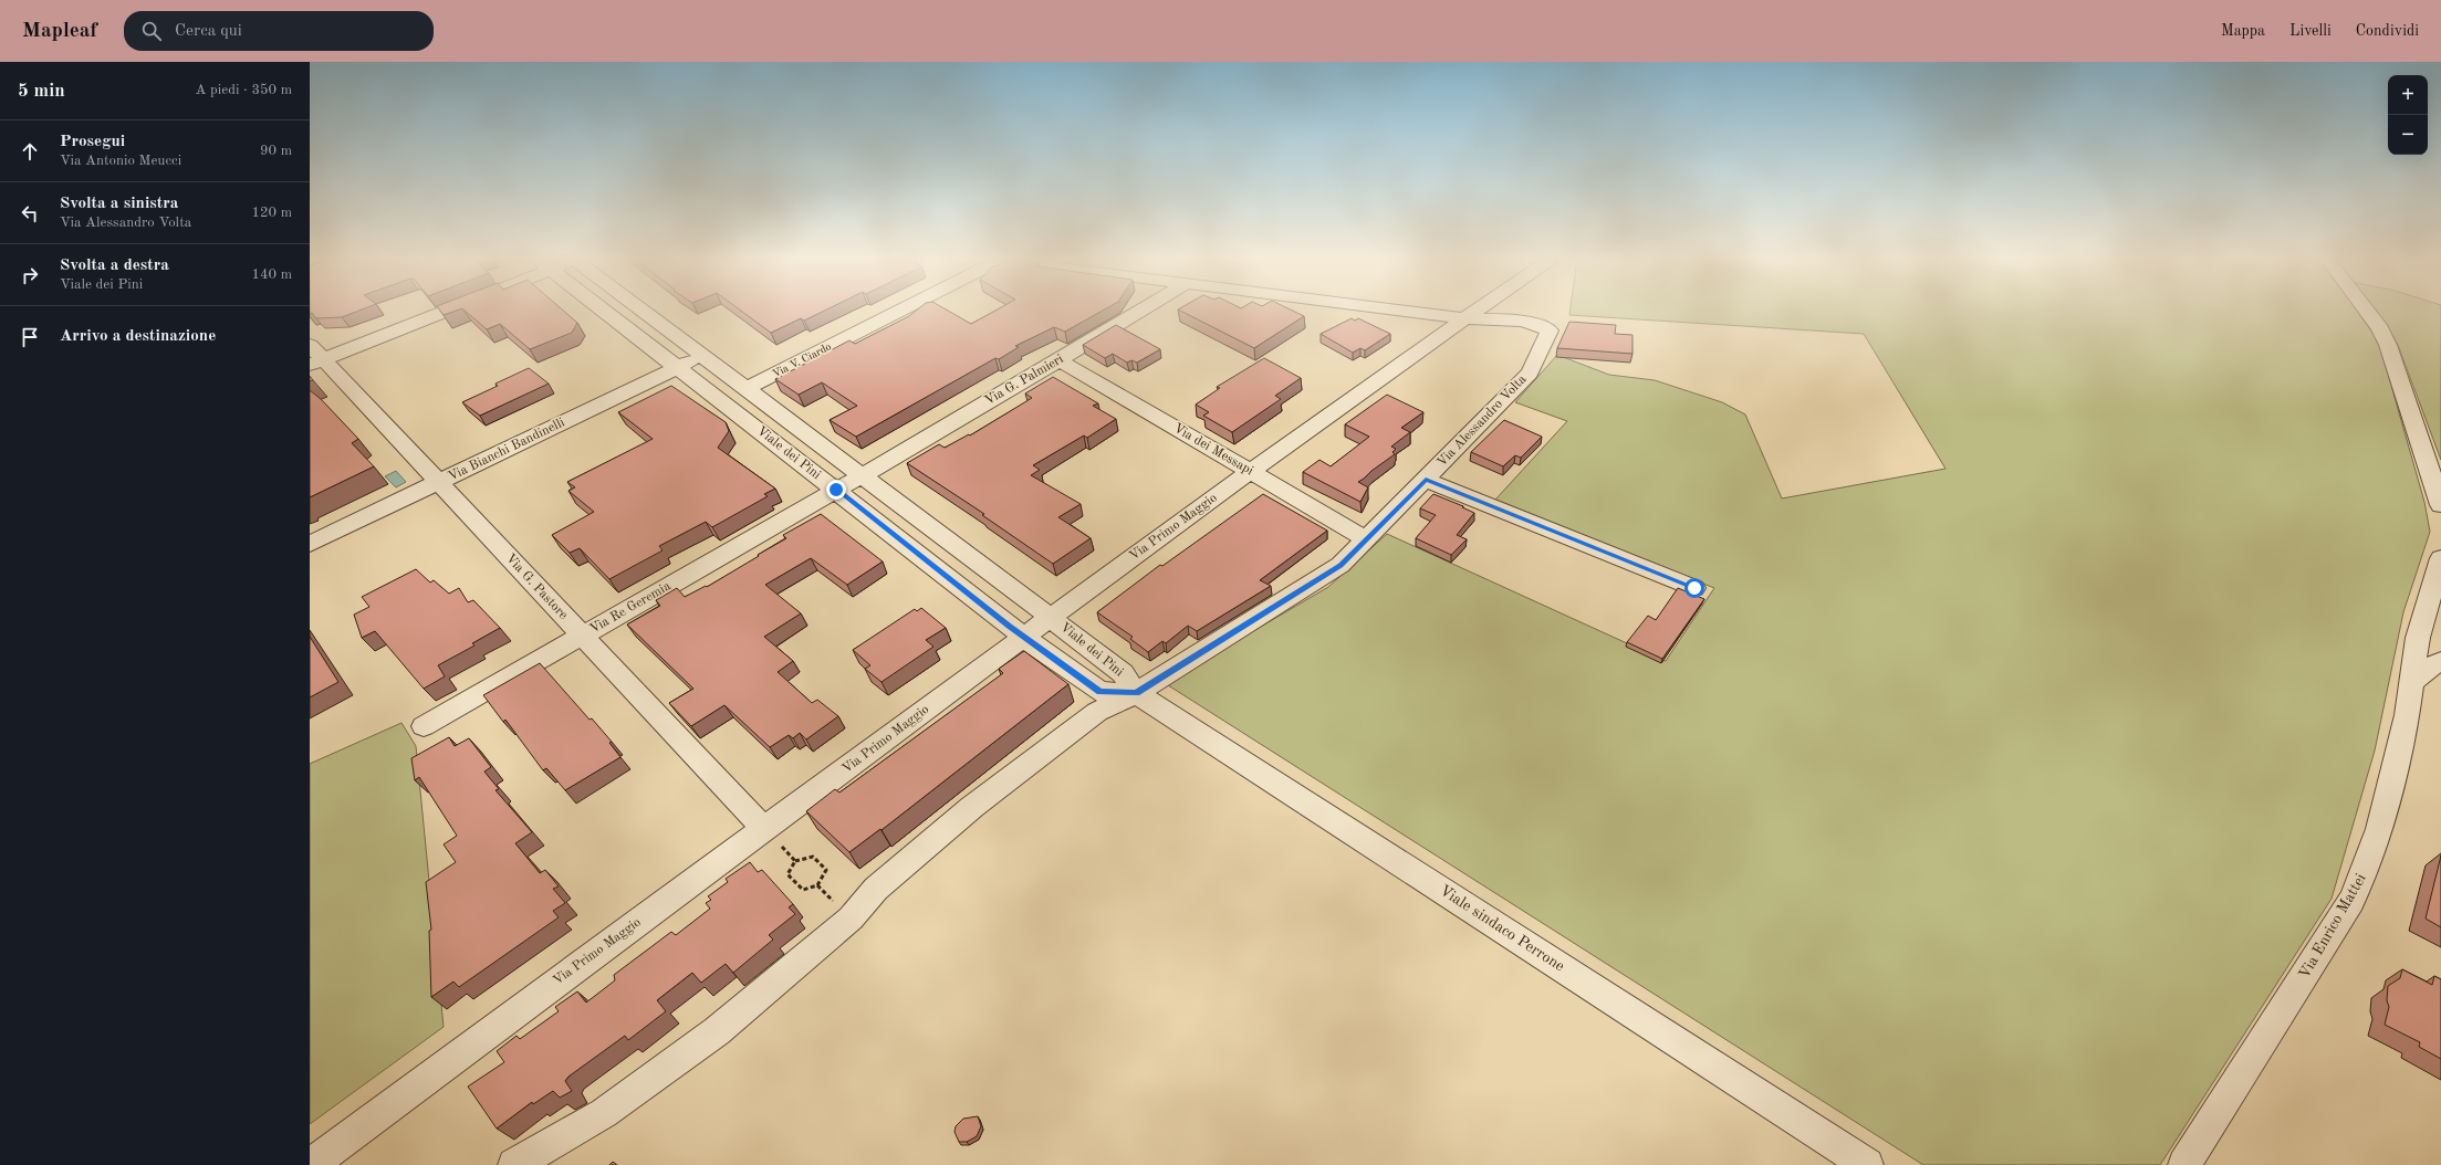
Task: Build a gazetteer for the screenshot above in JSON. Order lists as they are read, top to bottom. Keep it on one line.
{"streets":{"street":["Via V. Ciardo","Via G. Palmieri","Via Alessandro Volta","Via Bianchi Bandinelli","Via dei Messapi","Viale dei Pini","Via Primo Maggio","Via G. Pastore","Via Re Geremia","Via Enrico Mattei","Viale sindaco Perrone"]},"crossings":[["Via V. Ciardo","Viale dei Pini"],["Via G. Palmieri","Via dei Messapi"],["Via G. Palmieri","Viale dei Pini"],["Via G. Palmieri","Via Re Geremia"],["Via Alessandro Volta","Via dei Messapi"],["Via Alessandro Volta","Viale dei Pini"],["Via Alessandro Volta","Via Primo Maggio"],["Via Alessandro Volta","Viale sindaco Perrone"],["Via Bianchi Bandinelli","Viale dei Pini"],["Via Bianchi Bandinelli","Via G. Pastore"],["Via dei Messapi","Via Primo Maggio"],["Viale dei Pini","Via Primo Maggio"],["Viale dei Pini","Via Re Geremia"],["Viale dei Pini","Viale sindaco Perrone"],["Via Primo Maggio","Via G. Pastore"],["Via G. Pastore","Via Re Geremia"]],"page":{"header":"Mapleaf","search":"Cerca qui","nav":["Mappa","Livelli","Condividi"],"heading":["5 min","A piedi · 350 m"],"map_buttons":["+","−"],"list":[["Prosegui","Via Antonio Meucci","90 m"],["Svolta a sinistra","Via Alessandro Volta","120 m"],["Svolta a destra","Viale dei Pini","140 m"],"Arrivo a destinazione"]}}
